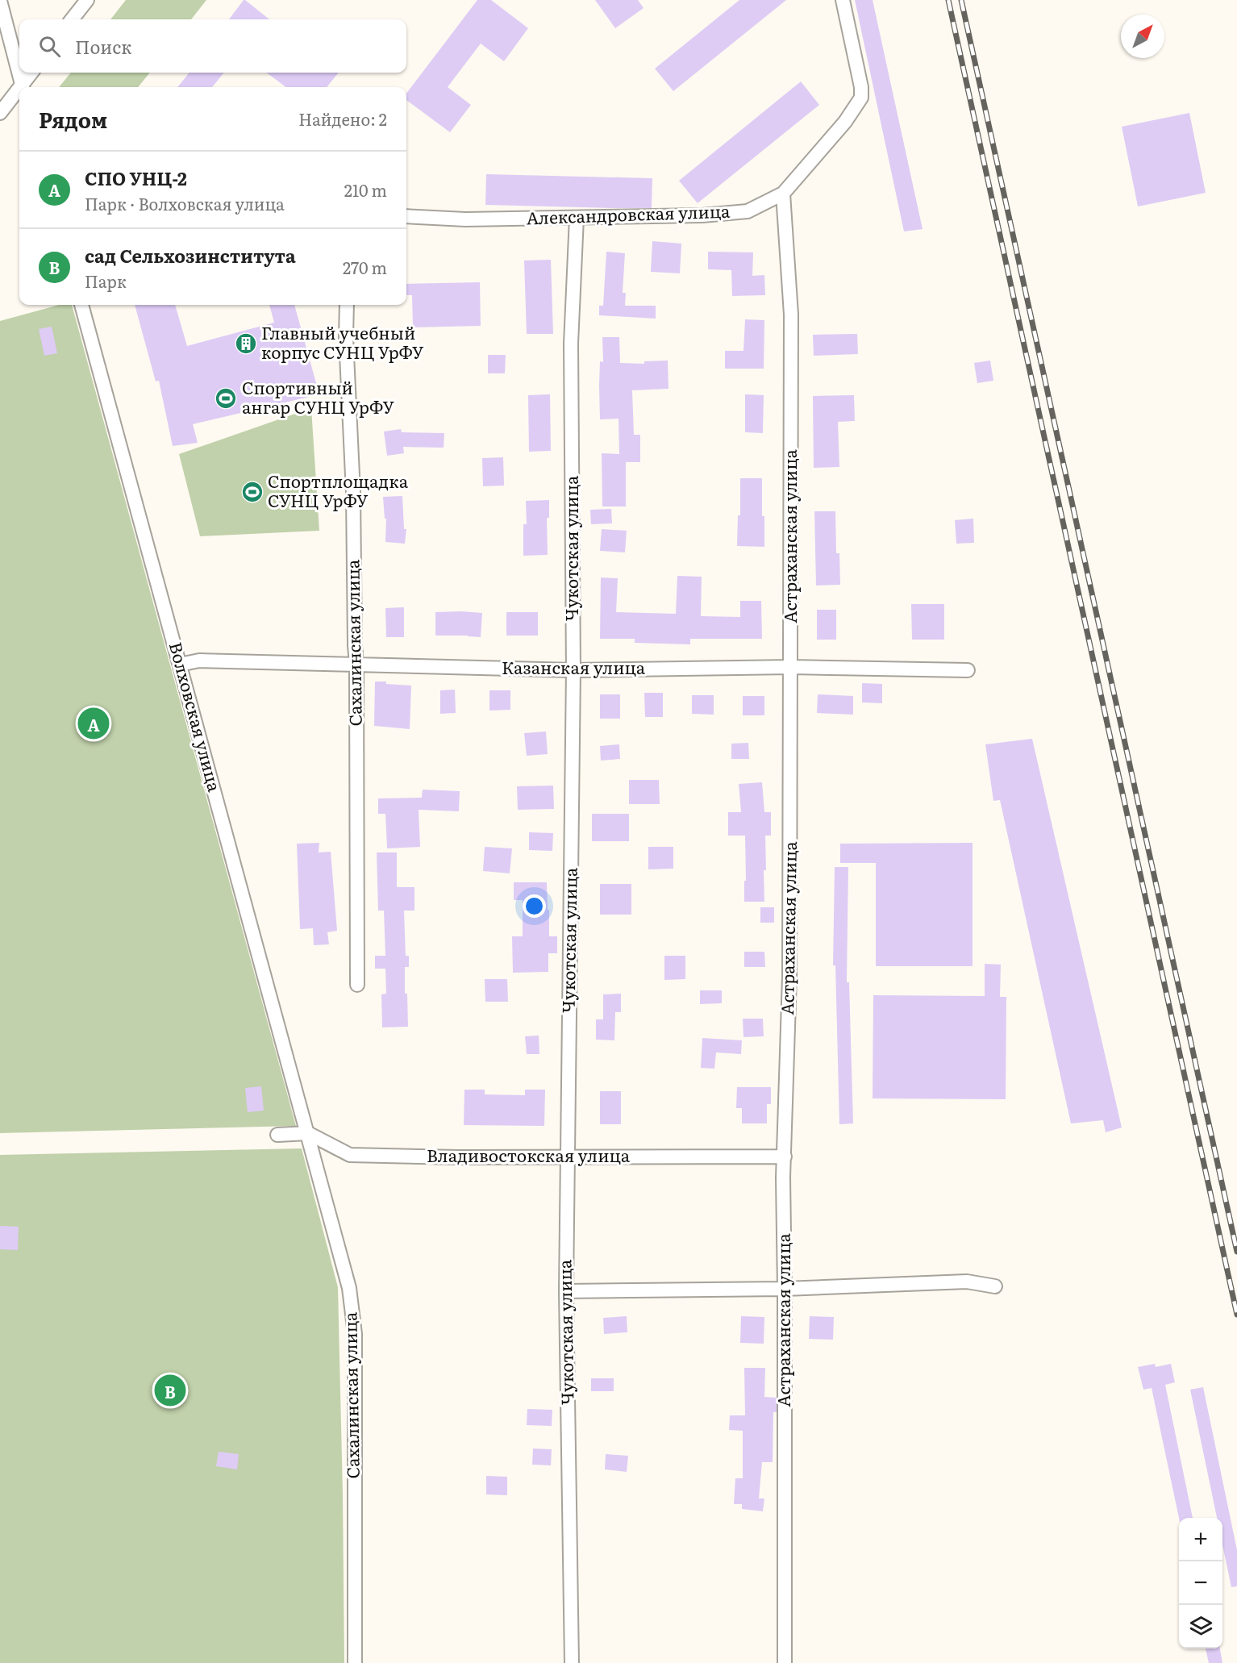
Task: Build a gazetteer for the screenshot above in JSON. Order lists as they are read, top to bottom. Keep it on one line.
{"streets":{"street":["Александровская улица","Астраханская улица","Чукотская улица","Сахалинская улица","Казанская улица","Волховская улица","Владивостокская улица"]},"crossings":[["Александровская улица","Астраханская улица"],["Александровская улица","Чукотская улица"],["Астраханская улица","Казанская улица"],["Астраханская улица","Владивостокская улица"],["Чукотская улица","Казанская улица"],["Чукотская улица","Владивостокская улица"],["Сахалинская улица","Казанская улица"],["Сахалинская улица","Волховская улица"],["Сахалинская улица","Владивостокская улица"],["Казанская улица","Волховская улица"],["Волховская улица","Владивостокская улица"]],"places":{"building":["Главный учебный корпус СУНЦ УрФУ"],"sports":["Спортивный ангар СУНЦ УрФУ","Спортплощадка СУНЦ УрФУ"]},"north":"top right","page":{"search":"Поиск","heading":["Рядом","Найдено: 2"],"list":[{"mark":"A","name":"СПО УНЦ-2","note":"Парк · Волховская улица","value":"210 m"},{"mark":"B","name":"сад Сельхозинститута","note":"Парк","value":"270 m"}],"pins":["A","B"],"map_buttons":["+","−"]}}
